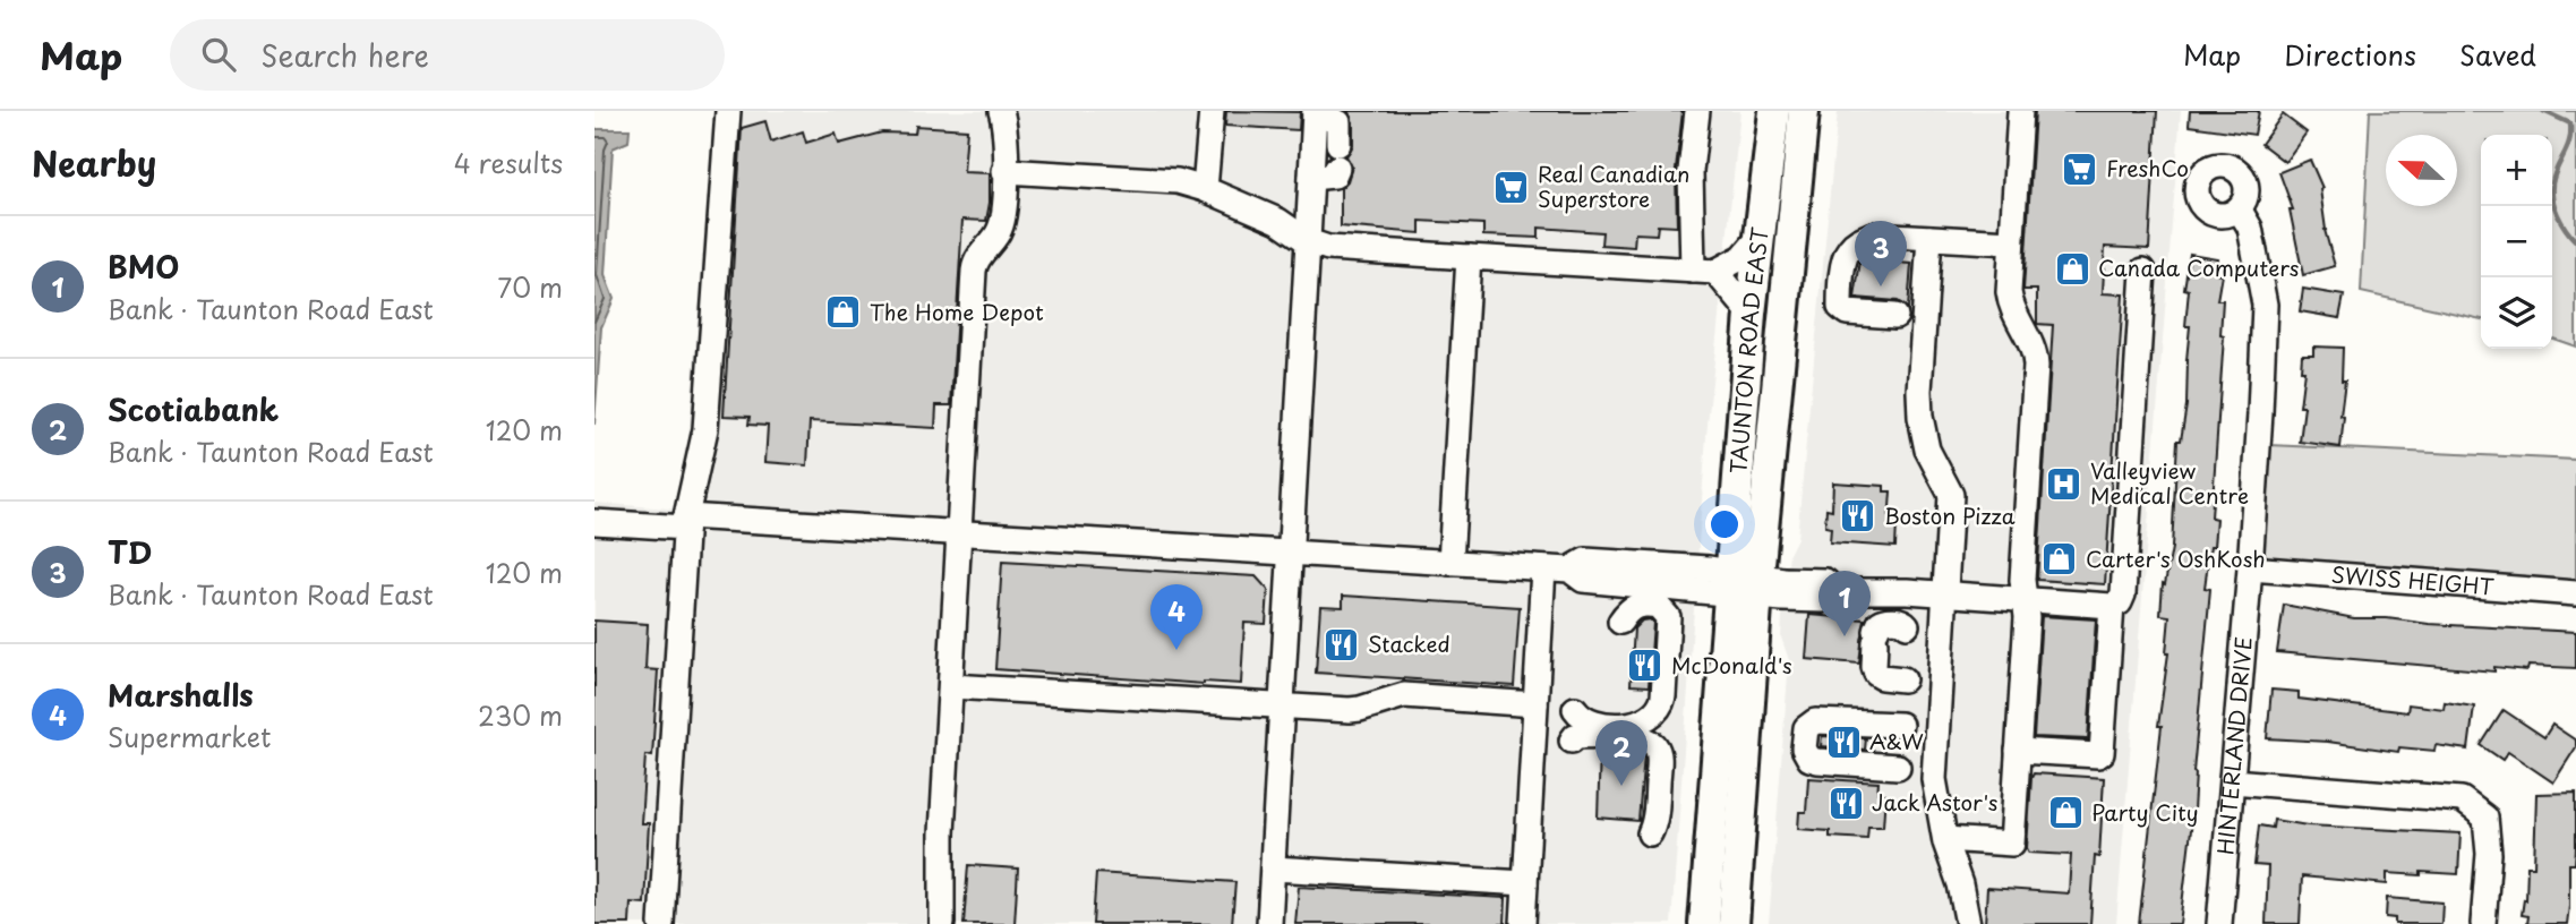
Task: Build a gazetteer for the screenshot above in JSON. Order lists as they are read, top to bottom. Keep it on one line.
{"streets":{"main road":["TAUNTON ROAD EAST"],"street":["SWISS HEIGHT","HINTERLAND DRIVE"]},"crossings":[["SWISS HEIGHT","HINTERLAND DRIVE"]],"places":{"supermarket":["FreshCo","Real Canadian Superstore"],"shop":["Canada Computers","The Home Depot","Carter's OshKosh","Party City"],"hospital":["Valleyview Medical Centre"],"restaurant":["Boston Pizza","Stacked","McDonald's","A&W","Jack Astor's"]},"north":"left","page":{"header":"Map","search":"Search here","nav":["Map","Directions","Saved"],"heading":["Nearby","4 results"],"map_buttons":["+","−"],"list":[{"mark":"1","name":"BMO","note":"Bank · Taunton Road East","value":"70 m"},{"mark":"2","name":"Scotiabank","note":"Bank · Taunton Road East","value":"120 m"},{"mark":"3","name":"TD","note":"Bank · Taunton Road East","value":"120 m"},{"mark":"4","name":"Marshalls","note":"Supermarket","value":"230 m"}],"pins":["3","1","4","2"]}}
